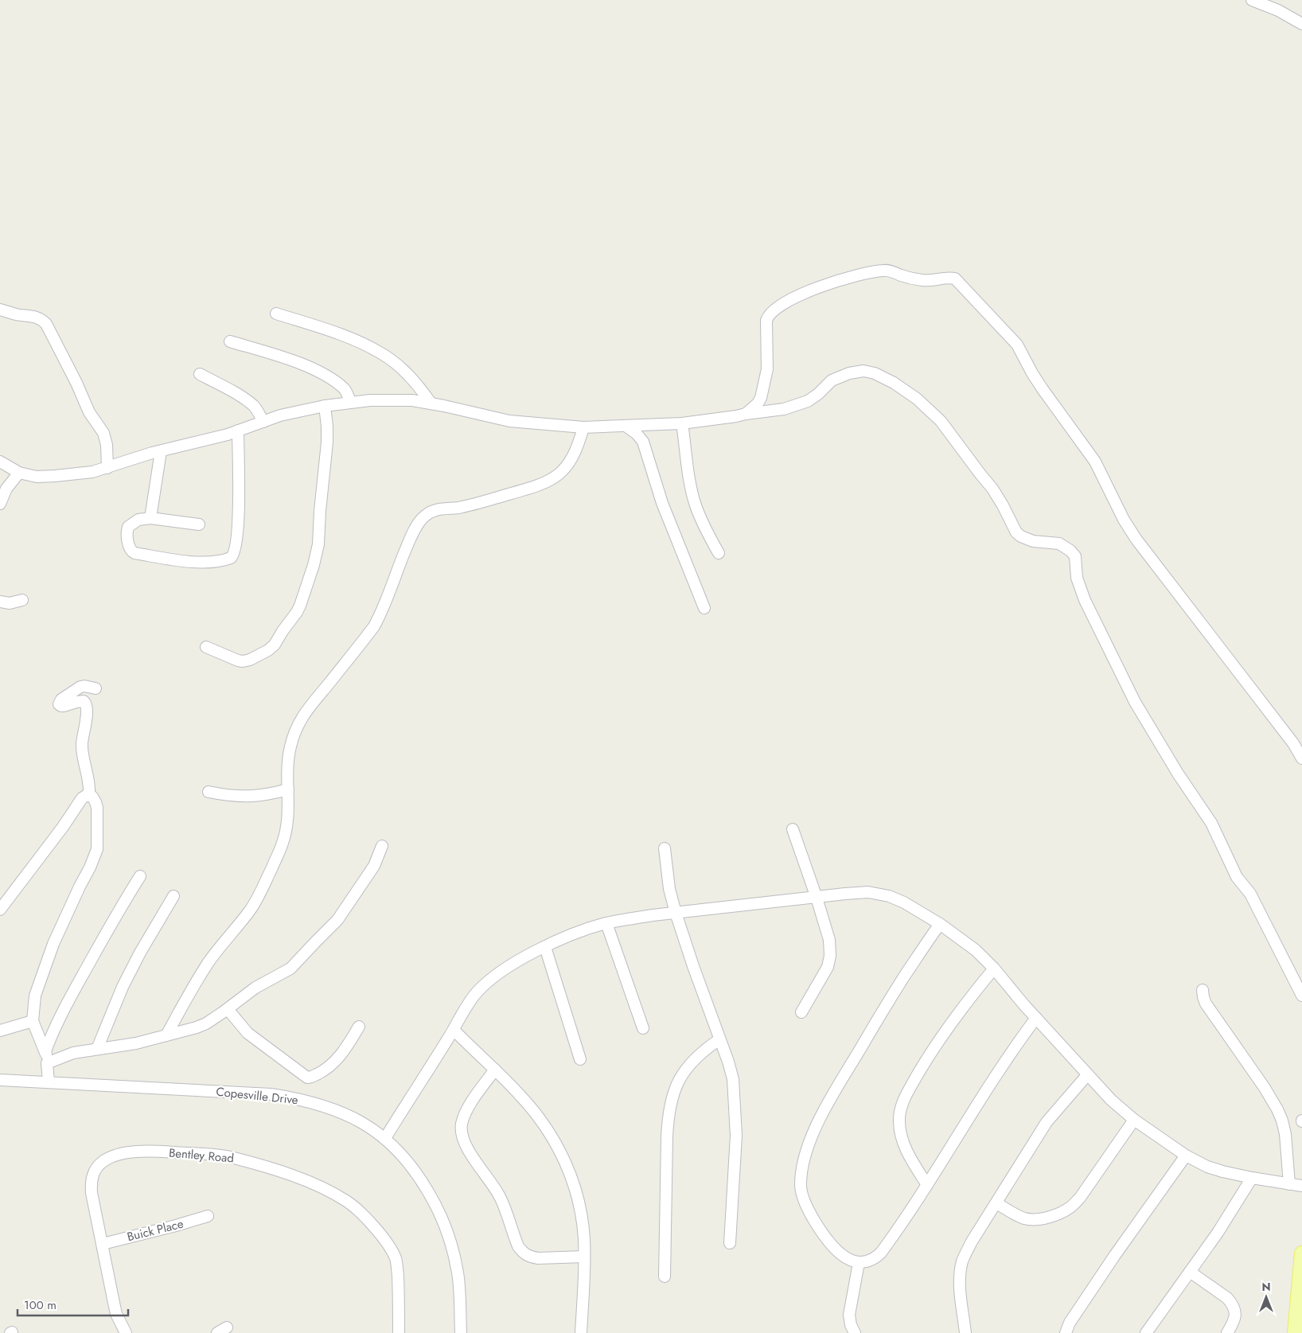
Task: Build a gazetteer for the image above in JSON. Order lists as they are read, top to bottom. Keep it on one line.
{"streets":{"street":["Copesville Drive","Bentley Road","Buick Place"]},"crossings":[["Bentley Road","Buick Place"]],"scale_bar":"100 m","north":"top"}
